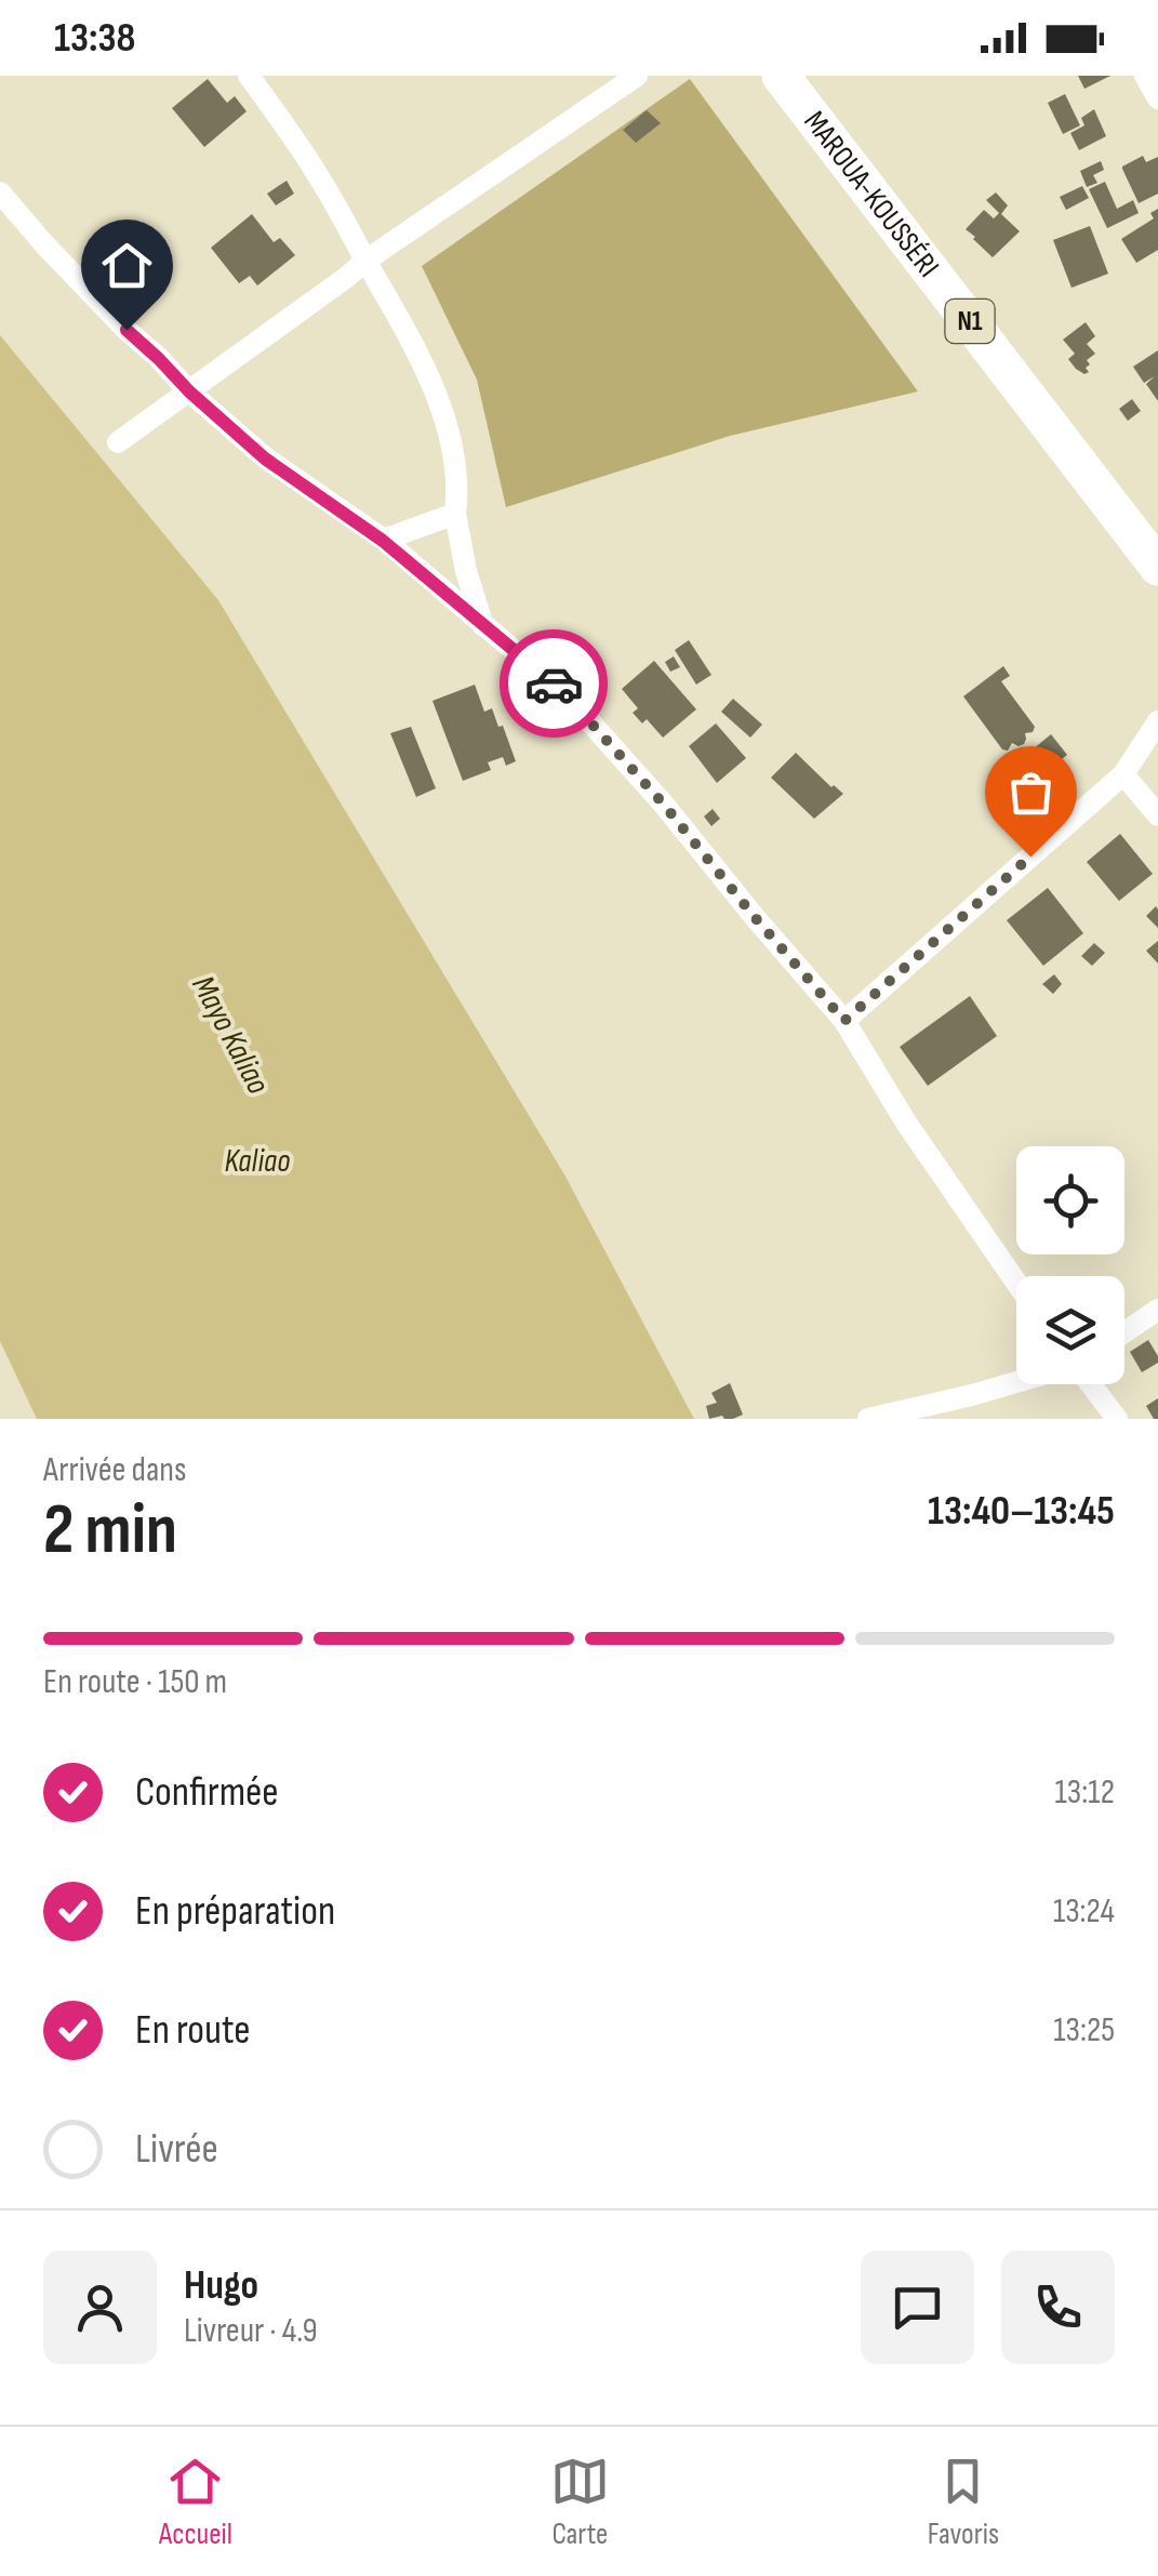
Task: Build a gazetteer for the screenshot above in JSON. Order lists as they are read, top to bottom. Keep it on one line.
{"streets":{"highway":["MAROUA-KOUSSÉRI","N1"]},"water":["Mayo Kaliao","Kaliao"],"page":{"status":"13:38","heading":["2 min","Arrivée dans","13:40–13:45"],"panel":["Hugo","Livreur · 4.9"],"bar":"En route · 150 m","list":[["Confirmée","13:12"],["En préparation","13:24"],["En route","13:25"],"Livrée"],"tabs":["Accueil","Carte","Favoris"]}}
